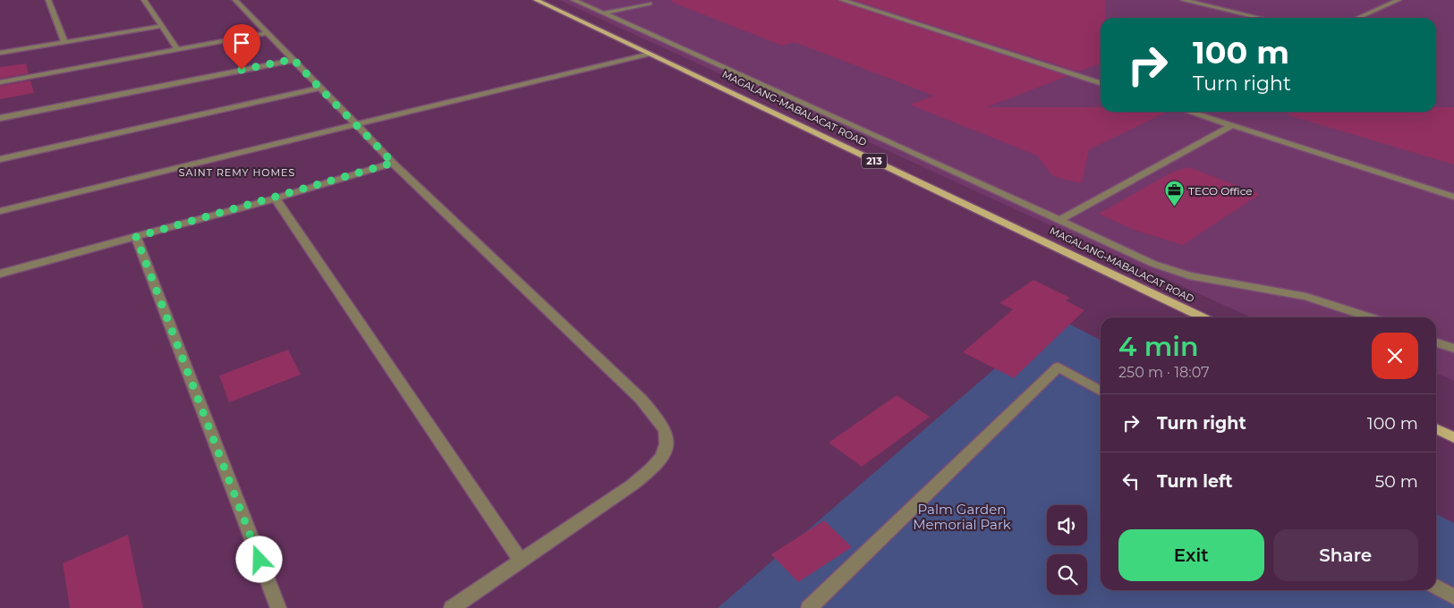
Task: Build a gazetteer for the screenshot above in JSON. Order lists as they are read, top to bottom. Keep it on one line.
{"streets":{"main road":["MAGALANG-MABALACAT ROAD","213"]},"districts":["SAINT REMY HOMES"],"parks":["Palm Garden Memorial Park"],"places":{"office":["TECO Office"]},"page":{"turn":["100 m","Turn right"],"heading":["4 min","250 m · 18:07"],"list":[{"name":"Turn right","value":"100 m"},{"name":"Turn left","value":"50 m"}],"buttons":["Exit","Share"]}}
